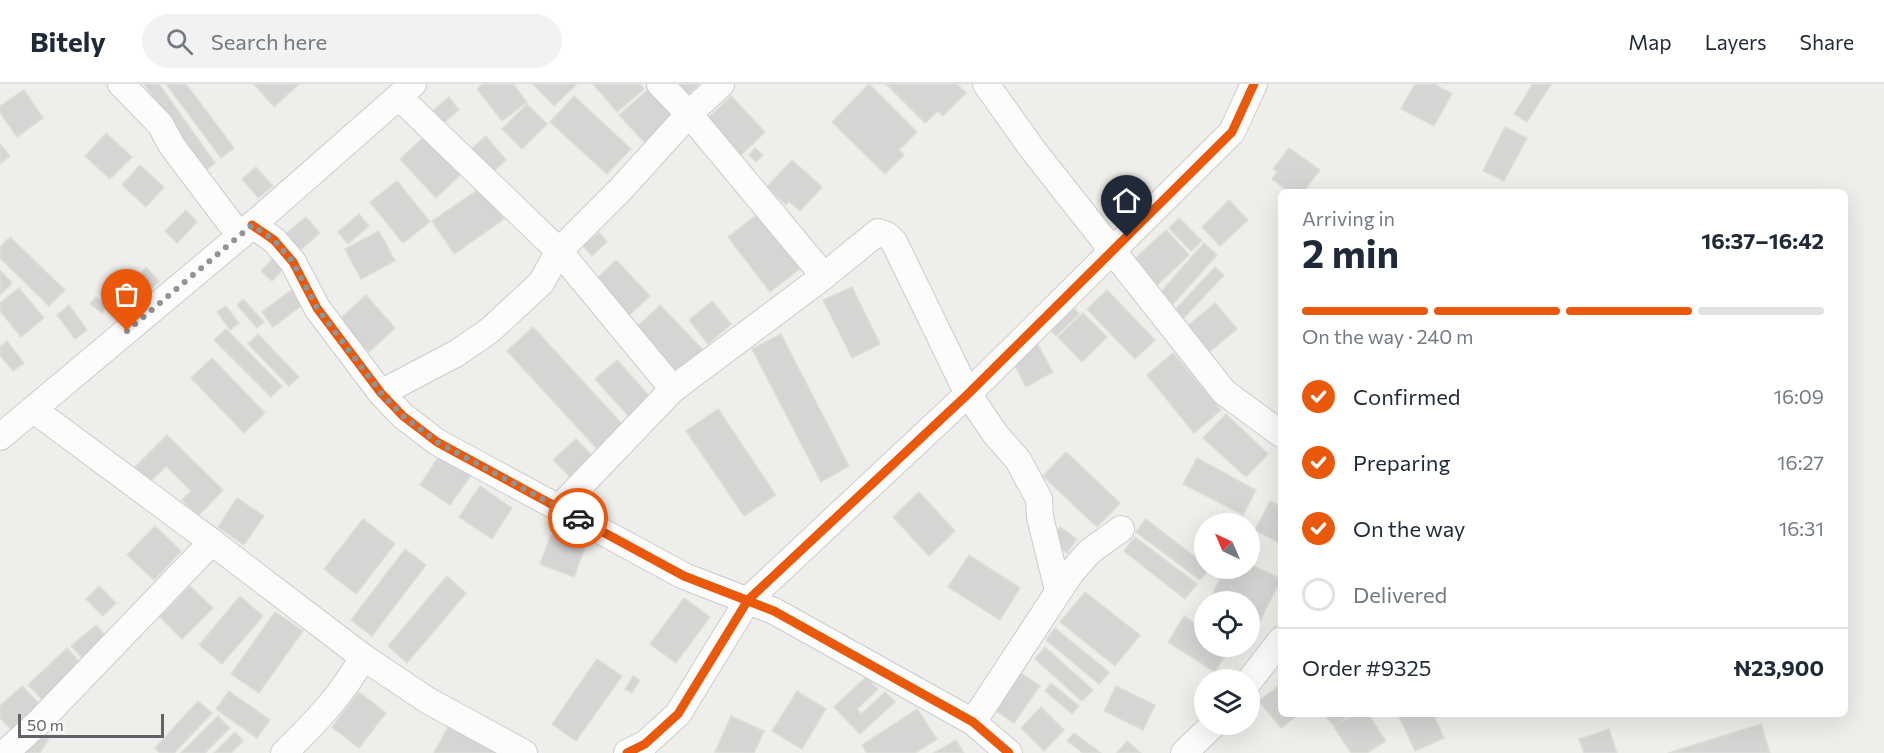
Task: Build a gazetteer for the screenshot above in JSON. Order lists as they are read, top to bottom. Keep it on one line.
{"scale_bar":"50 m","north":"top left","page":{"header":"Bitely","search":"Search here","nav":["Map","Layers","Share"],"heading":["2 min","Arriving in","16:37–16:42"],"panel":["Order #9325","₦23,900"],"bar":"On the way · 240 m","list":[["Confirmed","16:09"],["Preparing","16:27"],["On the way","16:31"],"Delivered"],"scale":"50 m"}}
